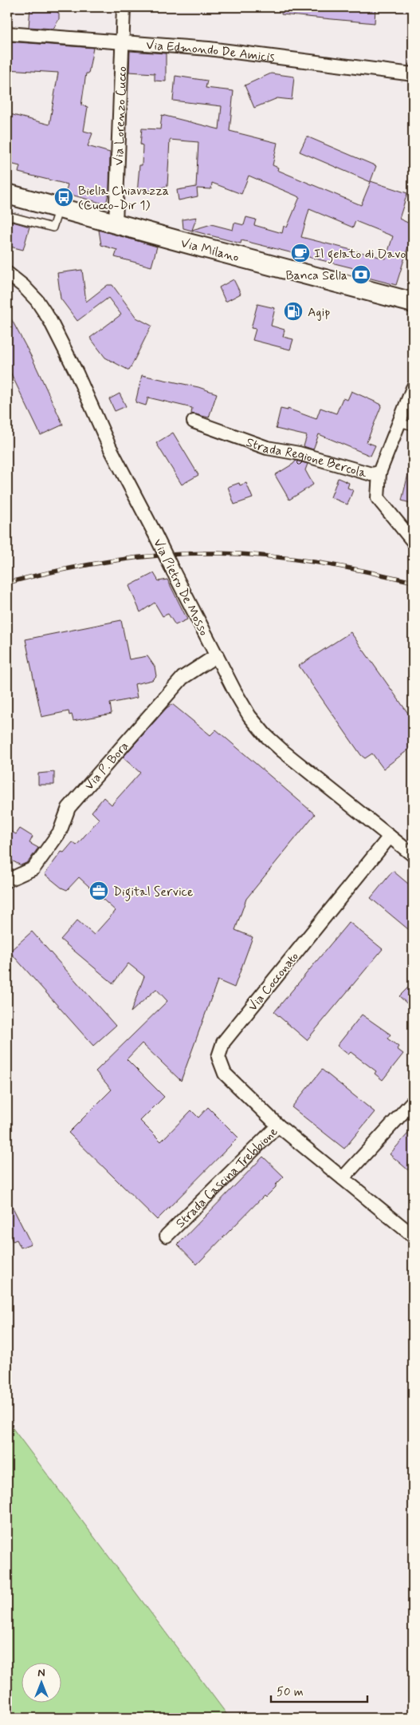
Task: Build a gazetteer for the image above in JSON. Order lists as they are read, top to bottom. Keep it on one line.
{"streets":{"main road":["Via Milano"],"street":["Via Edmondo De Amicis","Via Lorenzo Cucco","Strada Regione Bercola","Via Pietro De Mosso","Via P. Bora","Via Cocconato","Strada Cascina Trebbione"]},"crossings":[["Via Edmondo De Amicis","Via Lorenzo Cucco"],["Via Lorenzo Cucco","Via Milano"],["Via Pietro De Mosso","Via P. Bora"],["Via Pietro De Mosso","Via Cocconato"],["Via Cocconato","Strada Cascina Trebbione"]],"places":{"bus stop":["Biella Chiavazza (Cucco-Dir 1)"],"cafe":["Il gelato di Davo"],"bank":["Banca Sella"],"fuel station":["Agip"],"office":["Digital Service"]},"scale_bar":"50 m","north":"top"}
